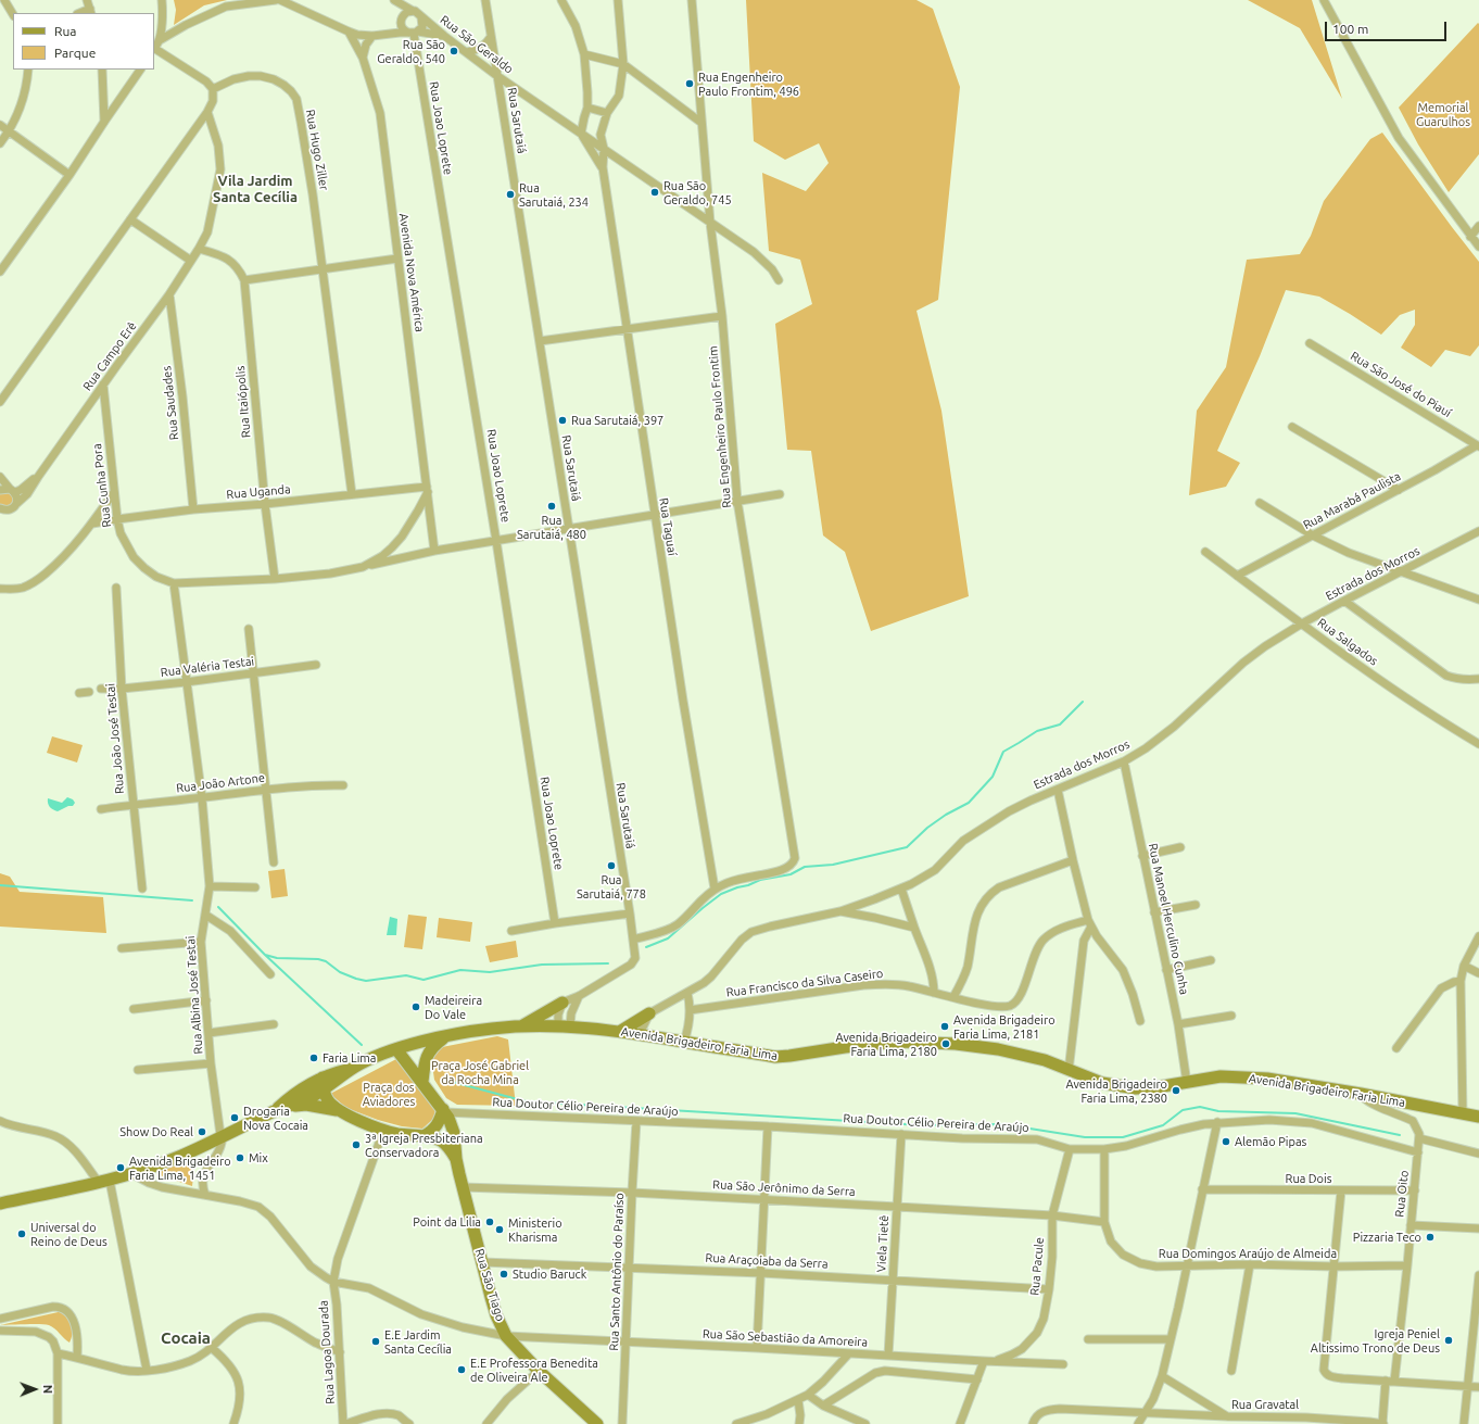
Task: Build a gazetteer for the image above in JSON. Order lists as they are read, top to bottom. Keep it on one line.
{"streets":{"main road":["Avenida Brigadeiro Faria Lima","Rua São Tiago"],"street":["Rua São Geraldo","Rua Sarutaiá","Rua Joao Loprete","Rua Hugo Ziller","Avenida Nova América","Rua Campo Erê","Rua São José do Piauí","Rua Itaiópolis","Rua Saudades","Rua Engenheiro Paulo Frontim","Rua Cunha Pora","Rua Uganda","Rua Marabá Paulista","Rua Taguaí","Estrada dos Morros","Rua Salgados","Rua Valéria Testai","Rua João José Testai","Rua João Artone","Rua Manoel Herculino Cunha","Rua Francisco da Silva Caseiro","Rua Albina José Testai","Rua Doutor Célio Pereira de Araújo","Rua Dois","Rua São Jerônimo da Serra","Rua Oito","Viela Tietê","Rua Domingos Araújo de Almeida","Rua Araçoiaba da Serra","Rua Pacule","Rua Santo Antônio do Paraíso","Rua São Sebastião da Amoreira","Rua Lagoa Dourada","Rua Gravatal"]},"crossings":[["Rua São Geraldo","Rua Sarutaiá"],["Rua São Geraldo","Rua Joao Loprete"],["Rua São Geraldo","Rua Engenheiro Paulo Frontim"],["Rua São Geraldo","Rua Taguaí"],["Rua Hugo Ziller","Rua Uganda"],["Avenida Nova América","Rua Uganda"],["Rua Campo Erê","Rua Itaiópolis"],["Rua Campo Erê","Rua Saudades"],["Rua Campo Erê","Rua Cunha Pora"],["Rua São José do Piauí","Rua Marabá Paulista"],["Rua Itaiópolis","Rua Uganda"],["Rua Saudades","Rua Uganda"],["Rua Engenheiro Paulo Frontim","Rua Taguaí"],["Rua Cunha Pora","Rua Uganda"],["Rua Cunha Pora","Rua Albina José Testai"],["Rua Marabá Paulista","Rua Salgados"],["Estrada dos Morros","Rua Salgados"],["Estrada dos Morros","Rua Manoel Herculino Cunha"],["Rua Valéria Testai","Rua João José Testai"],["Rua Valéria Testai","Rua Albina José Testai"],["Rua João José Testai","Rua João Artone"],["Rua João Artone","Rua Albina José Testai"],["Rua Manoel Herculino Cunha","Avenida Brigadeiro Faria Lima"],["Rua Albina José Testai","Avenida Brigadeiro Faria Lima"],["Avenida Brigadeiro Faria Lima","Rua São Tiago"],["Rua Doutor Célio Pereira de Araújo","Rua Oito"],["Rua Doutor Célio Pereira de Araújo","Viela Tietê"],["Rua Doutor Célio Pereira de Araújo","Rua Domingos Araújo de Almeida"],["Rua Doutor Célio Pereira de Araújo","Rua Pacule"],["Rua Doutor Célio Pereira de Araújo","Rua Santo Antônio do Paraíso"],["Rua Doutor Célio Pereira de Araújo","Rua São Tiago"],["Rua Dois","Rua Oito"],["Rua São Jerônimo da Serra","Viela Tietê"],["Rua São Jerônimo da Serra","Rua Domingos Araújo de Almeida"],["Rua São Jerônimo da Serra","Rua Pacule"],["Rua São Jerônimo da Serra","Rua Santo Antônio do Paraíso"],["Rua São Jerônimo da Serra","Rua São Tiago"],["Rua Oito","Rua Domingos Araújo de Almeida"],["Viela Tietê","Rua Araçoiaba da Serra"],["Viela Tietê","Rua São Sebastião da Amoreira"],["Rua Araçoiaba da Serra","Rua Pacule"],["Rua Araçoiaba da Serra","Rua Santo Antônio do Paraíso"],["Rua Araçoiaba da Serra","Rua São Tiago"],["Rua Pacule","Rua São Sebastião da Amoreira"],["Rua Santo Antônio do Paraíso","Rua São Sebastião da Amoreira"],["Rua São Tiago","Rua São Sebastião da Amoreira"],["Rua São Sebastião da Amoreira","Rua Lagoa Dourada"]],"districts":["Vila Jardim Santa Cecília","Cocaia"],"parks":["Memorial Guarulhos","Praça José Gabriel da Rocha Mina","Praça dos Aviadores"],"places":["Rua São Geraldo, 540","Rua Engenheiro Paulo Frontim, 496","Rua São Geraldo, 745","Rua Sarutaiá, 234","Rua Sarutaiá, 397","Rua Sarutaiá, 480","Rua Sarutaiá, 778","Madeireira Do Vale","Avenida Brigadeiro Faria Lima, 2181","Avenida Brigadeiro Faria Lima, 2180","Faria Lima","Avenida Brigadeiro Faria Lima, 2380","Drogaria Nova Cocaia","Show Do Real","Alemão Pipas","3ª Igreja Presbiteriana Conservadora","Mix","Avenida Brigadeiro Faria Lima, 1451","Point da Lilia","Ministerio Kharisma","Universal do Reino de Deus","Pizzaria Teco","Studio Baruck","Igreja Peniel Altissimo Trono de Deus","E.E Jardim Santa Cecília","E.E Professora Benedita de Oliveira Ale"],"legend":["Rua","Parque"],"scale_bar":"100 m","north":"right"}
